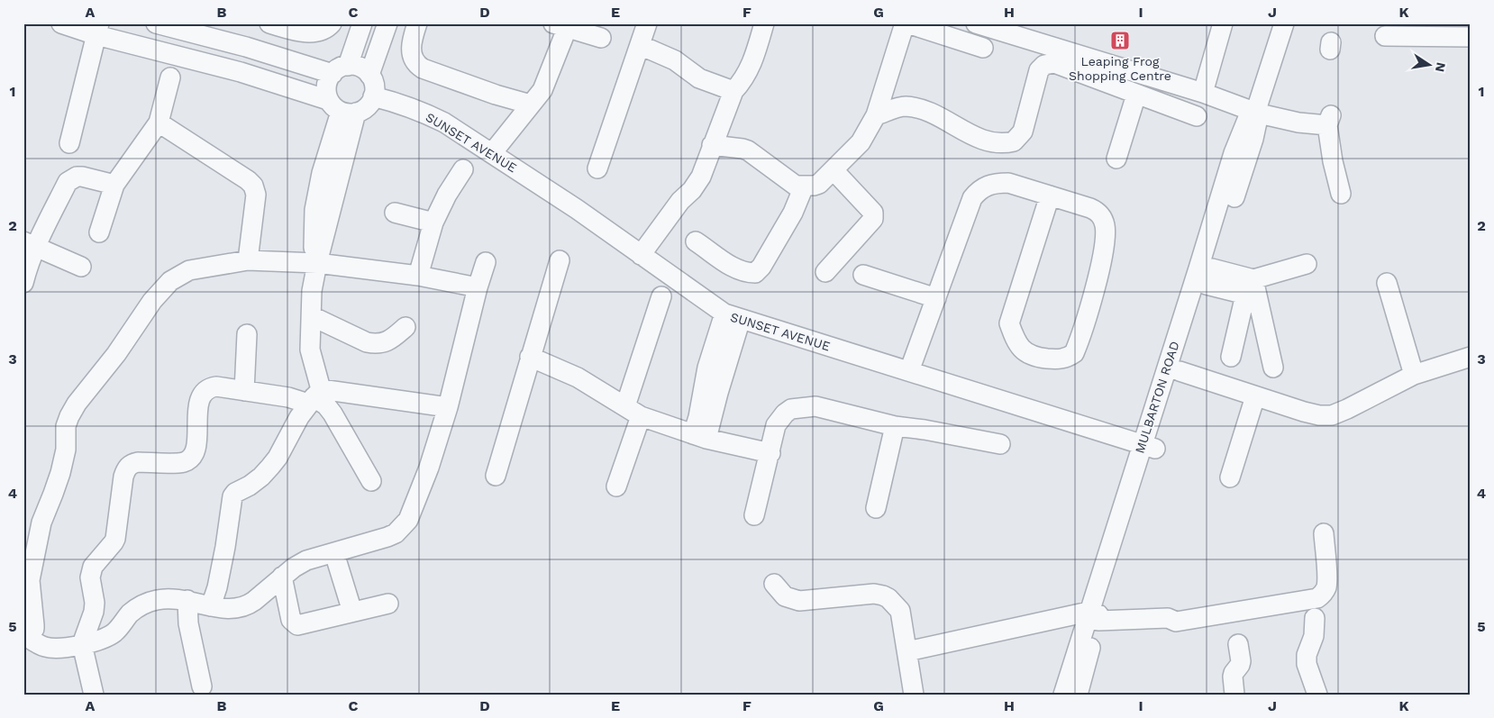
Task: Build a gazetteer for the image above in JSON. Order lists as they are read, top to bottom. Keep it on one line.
{"streets":{"street":["SUNSET AVENUE","MULBARTON ROAD"]},"crossings":[["SUNSET AVENUE","MULBARTON ROAD"]],"places":{"building":["Leaping Frog Shopping Centre"]},"north":"right","grid":{"columns":["A","B","C","D","E","F","G","H","I","J","K"],"rows":["1","2","3","4","5"]}}
